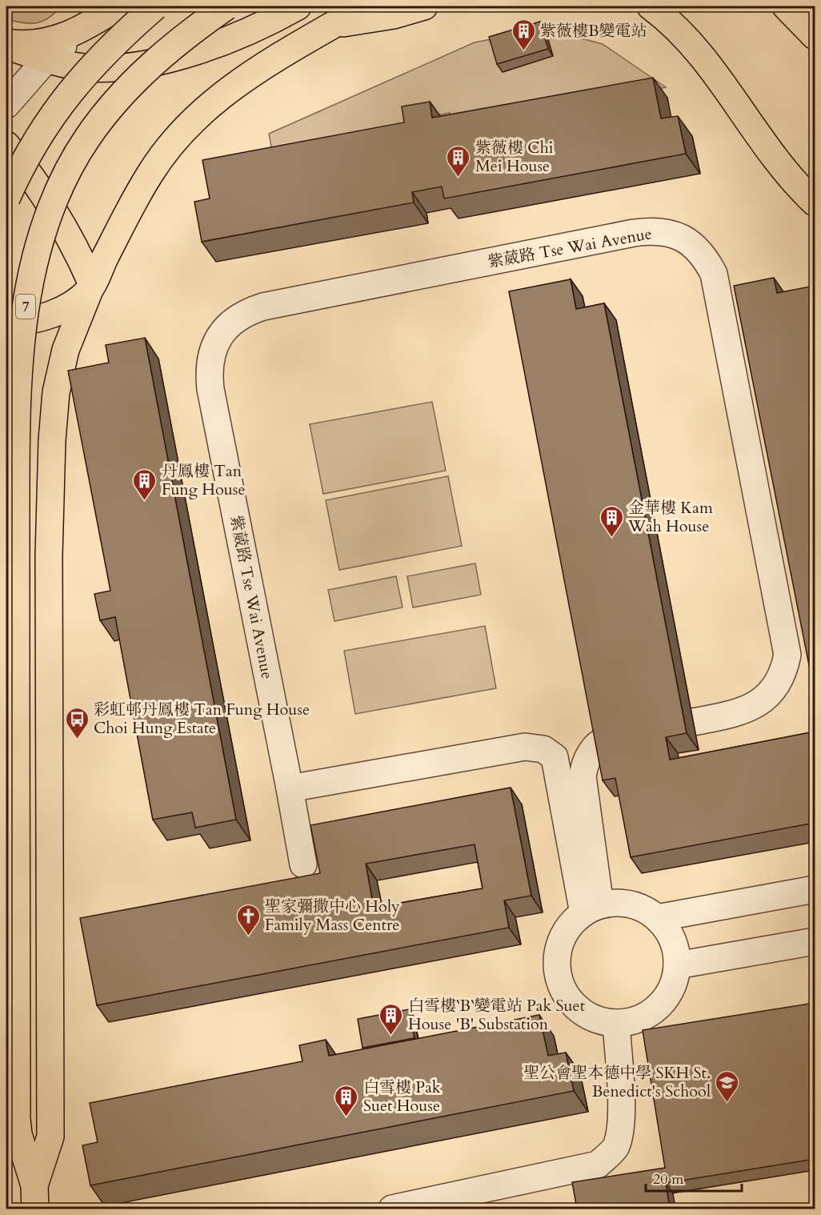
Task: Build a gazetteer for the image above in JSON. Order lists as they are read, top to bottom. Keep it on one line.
{"streets":{"main road":["7"],"lane":["紫葳路 Tse Wai Avenue"]},"places":{"building":["紫薇樓B變電站","紫薇樓 Chi Mei House","丹鳳樓 Tan Fung House","金華樓 Kam Wah House","白雪樓‵B‵變電站 Pak Suet House 'B' Substation","白雪樓 Pak Suet House"],"bus stop":["彩虹邨丹鳳樓 Tan Fung House Choi Hung Estate"],"church":["聖家彌撒中心 Holy Family Mass Centre"],"school or university":["聖公會聖本德中學 SKH St. Benedict's School"]},"scale_bar":"20 m"}
